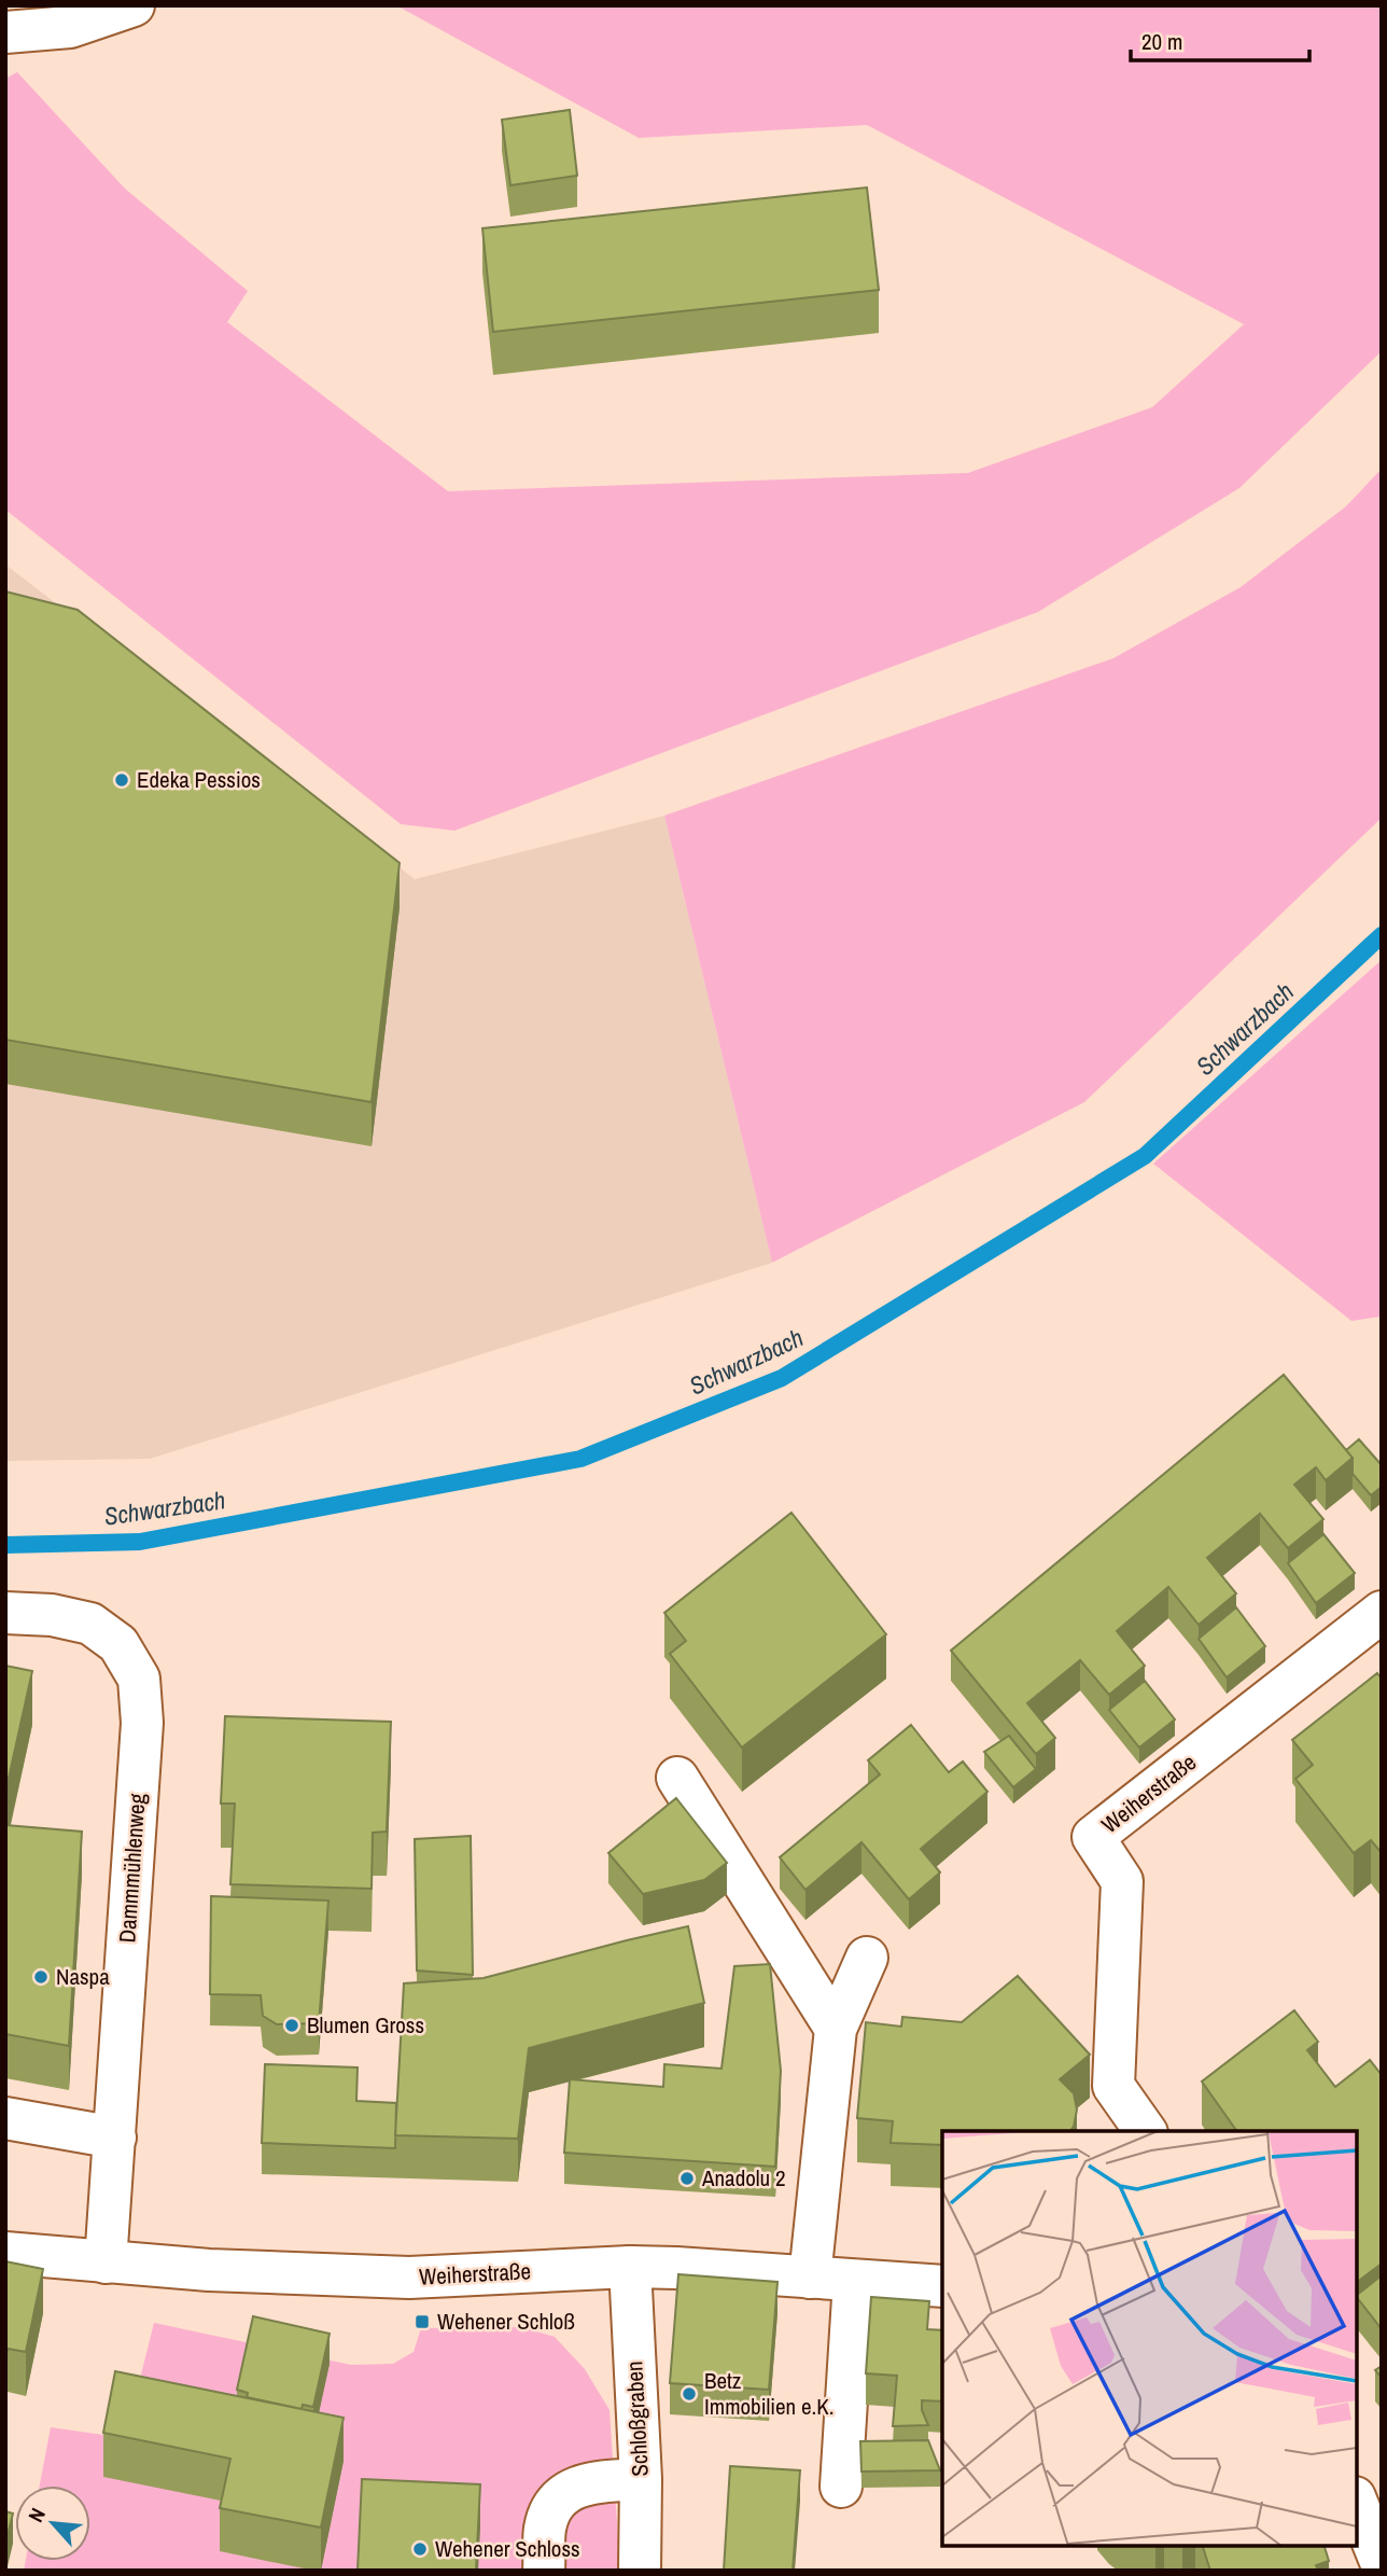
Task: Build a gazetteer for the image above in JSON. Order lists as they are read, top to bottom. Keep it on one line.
{"streets":{"street":["Weiherstraße","Dammmühlenweg","Schloßgraben"]},"crossings":[["Weiherstraße","Dammmühlenweg"],["Weiherstraße","Schloßgraben"]],"water":["Schwarzbach"],"places":{"other":["Edeka Pessios","Naspa","Blumen Gross","Anadolu 2","Betz Immobilien e.K.","Wehener Schloss"],"transit":["Wehener Schloß"]},"scale_bar":"20 m","north":"top left"}
